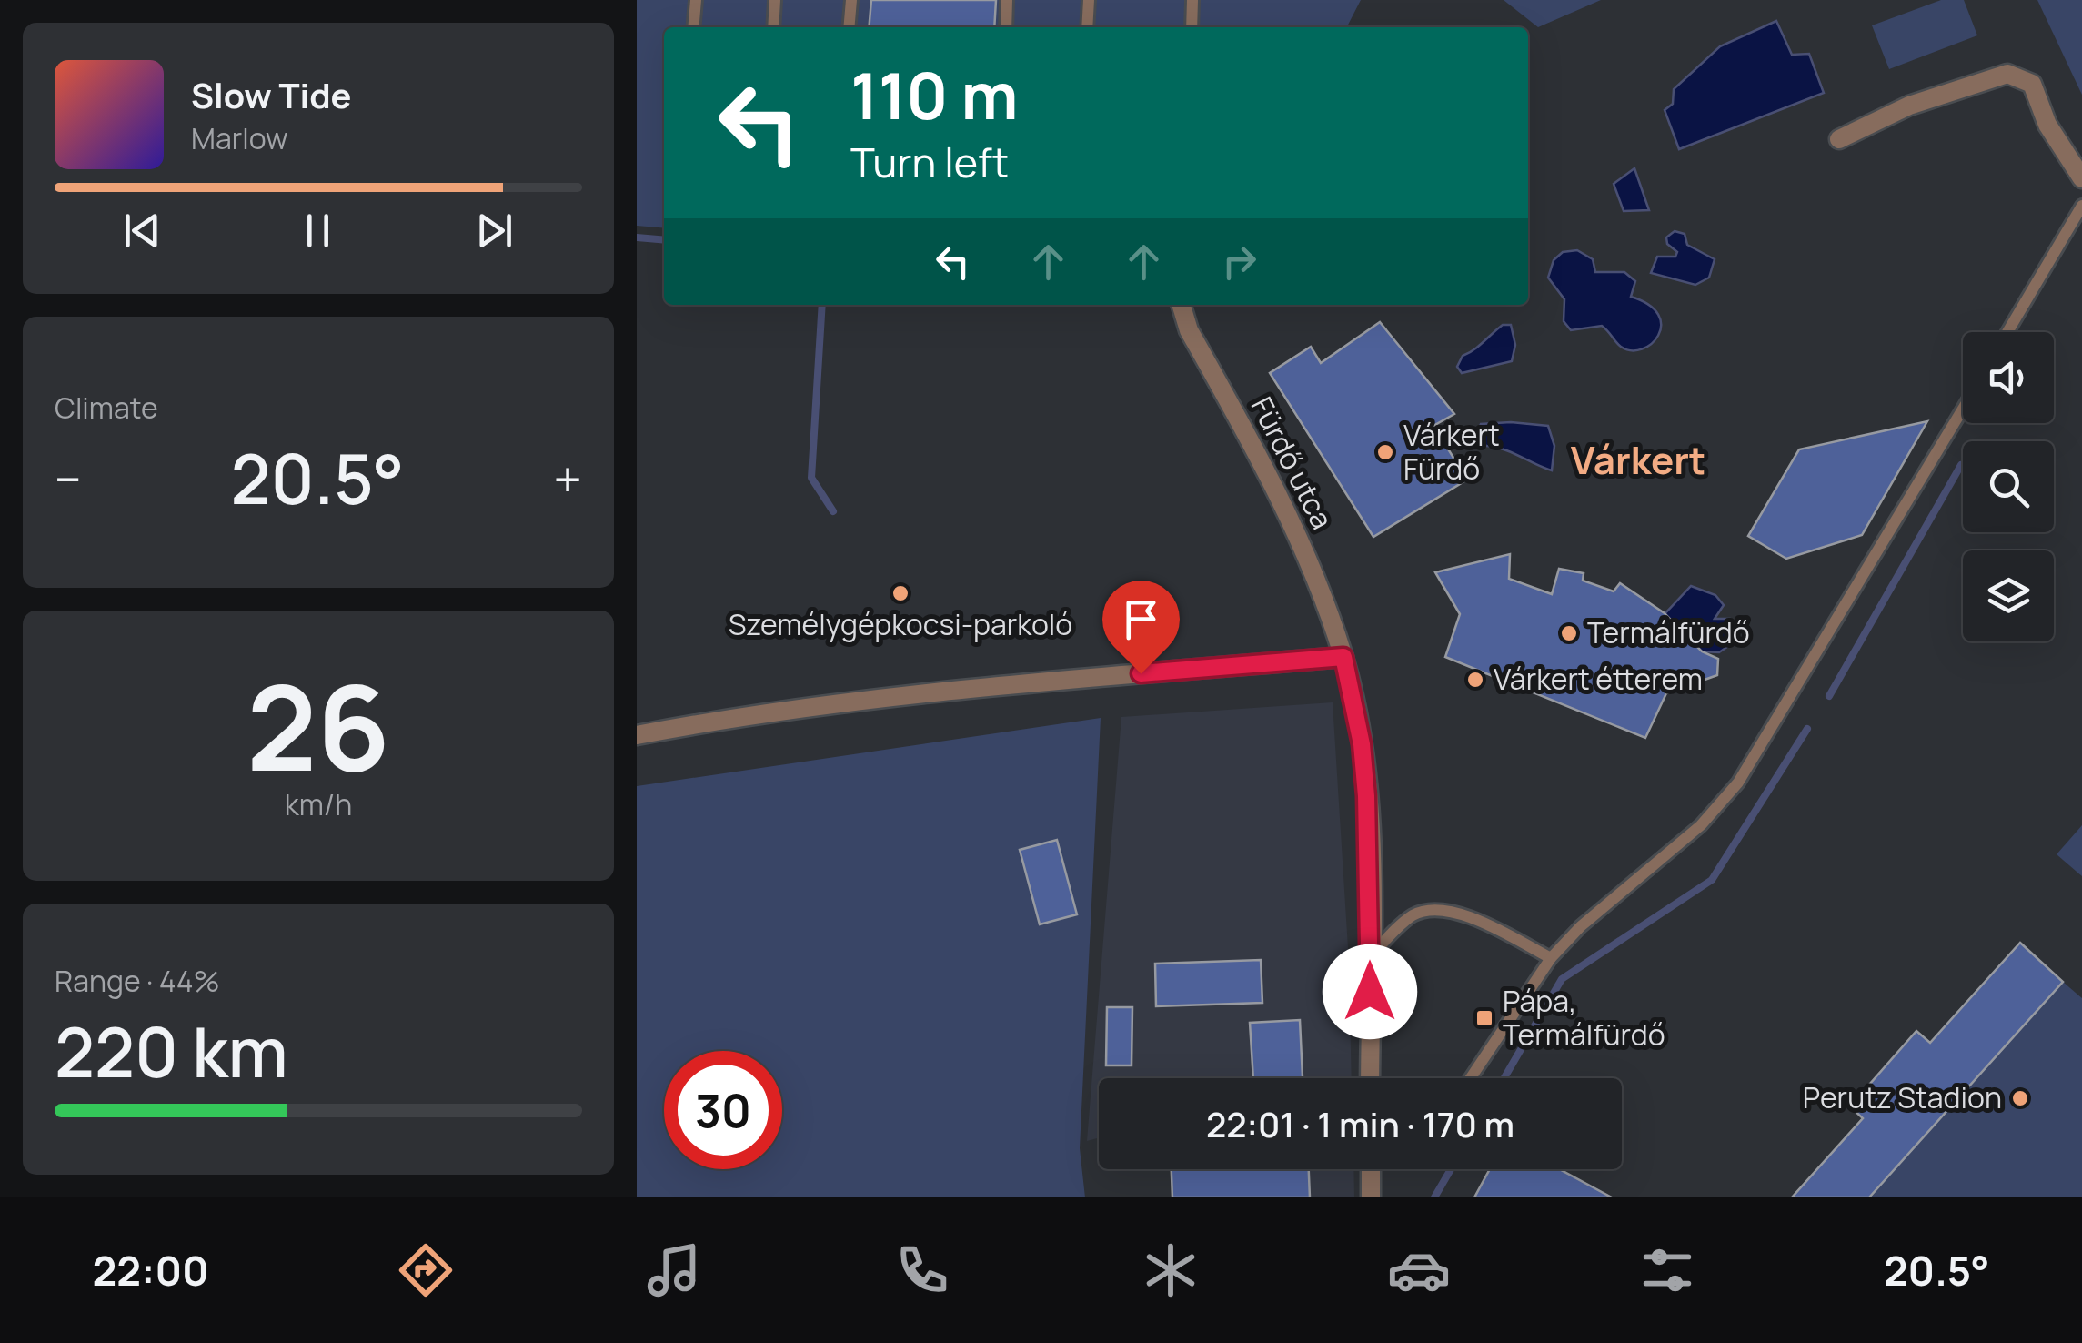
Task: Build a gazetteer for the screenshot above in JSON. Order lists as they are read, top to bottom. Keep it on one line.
{"streets":{"street":["Fürdő utca"]},"districts":["Várkert"],"places":{"other":["Várkert Fürdő","Személygépkocsi-parkoló","Termálfürdő","Várkert étterem","Perutz Stadion"],"transit":["Pápa, Termálfürdő"]},"page":{"turn":["110 m","Turn left"],"song":["Slow Tide","Marlow"],"tile":["Climate",["26","km/h"],["Range · 44%","220 km"]],"heat":["−","20.5°","+"],"limit":"30","trip":"22:01 · 1 min · 170 m","tabs":["22:00","20.5°"]}}
